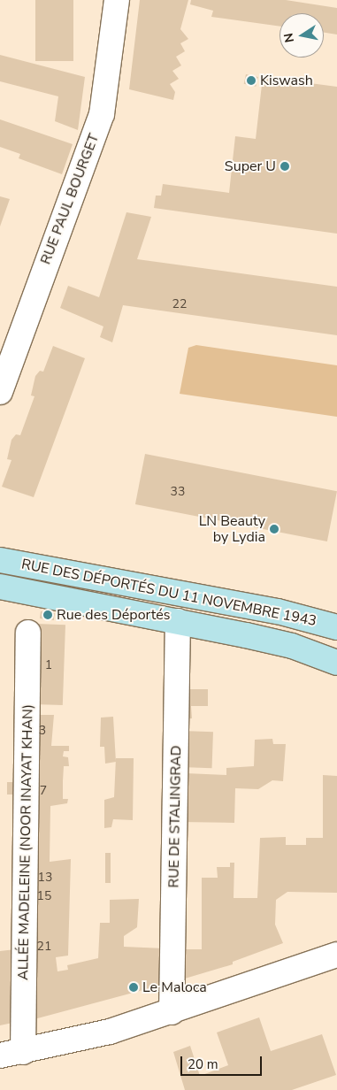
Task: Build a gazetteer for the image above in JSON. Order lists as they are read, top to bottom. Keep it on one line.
{"streets":{"street":["RUE PAUL BOURGET","RUE DES DÉPORTÉS DU 11 NOVEMBRE 1943","RUE DE STALINGRAD","ALLÉE MADELEINE (NOOR INAYAT KHAN)"]},"crossings":[["RUE DES DÉPORTÉS DU 11 NOVEMBRE 1943","RUE DE STALINGRAD"]],"places":["Kiswash","Super U","LN Beauty by Lydia","Rue des Déportés","Le Maloca"],"house_numbers":["22","33","1","3","7","13","15","21"],"scale_bar":"20 m","north":"left"}
